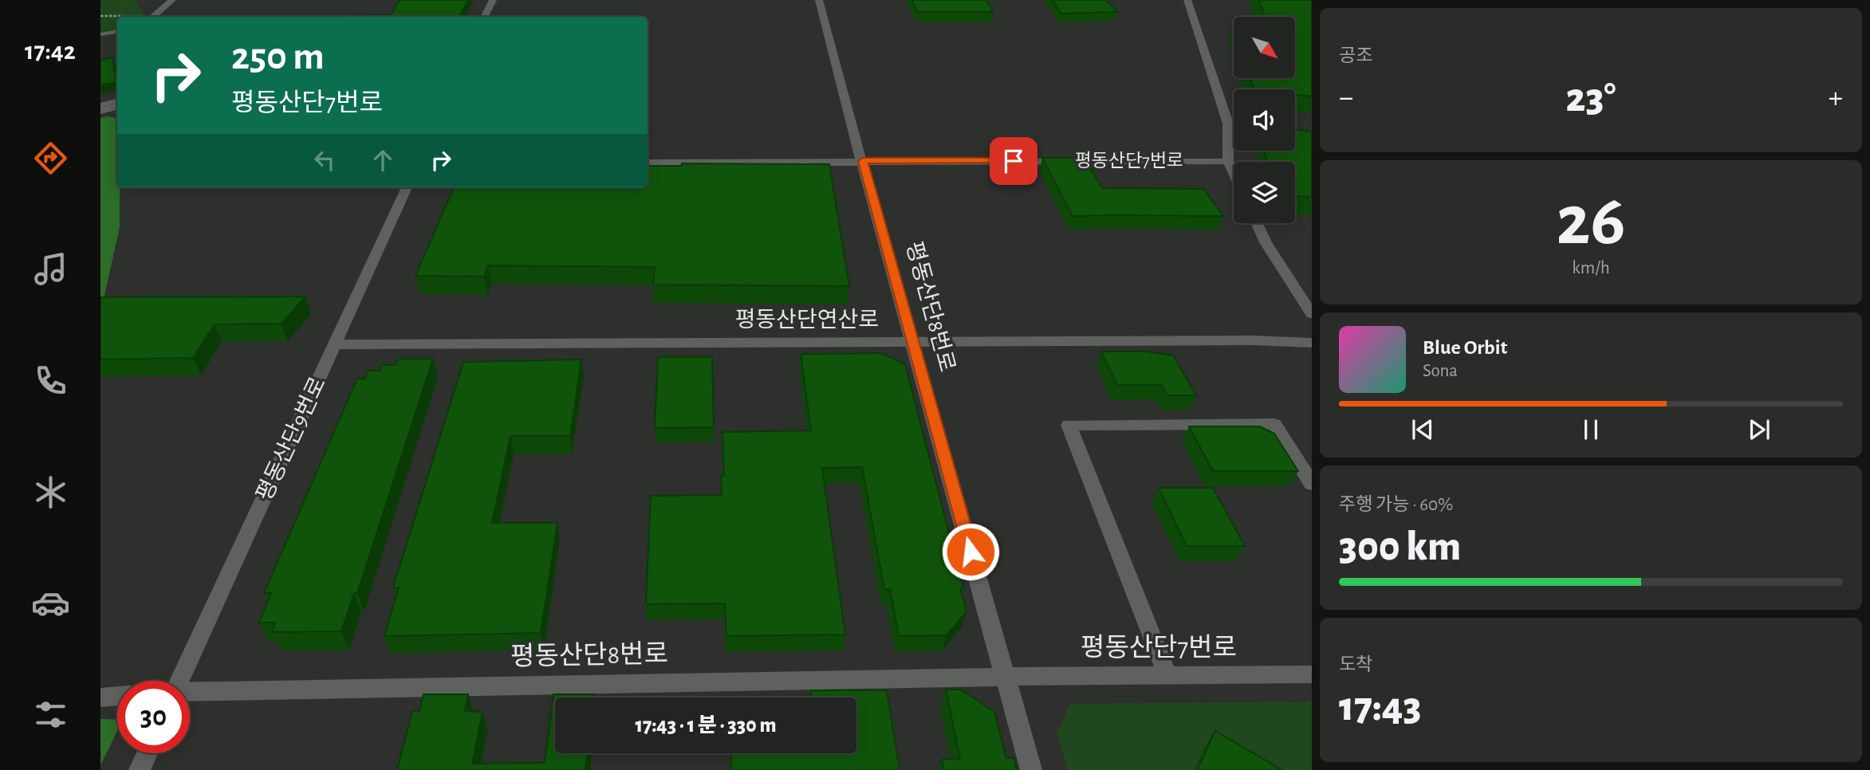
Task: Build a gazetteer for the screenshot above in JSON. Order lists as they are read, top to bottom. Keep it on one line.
{"streets":{"street":["평동산단7번로","평동산단8번로","평동산단연산로","평동산단9번로"]},"crossings":[["평동산단7번로","평동산단8번로"],["평동산단8번로","평동산단연산로"],["평동산단연산로","평동산단9번로"]],"north":"bottom right","page":{"tabs":"17:42","tile":["공조",["26","km/h"],["주행 가능 · 60%","300 km"],["도착","17:43"]],"turn":["250 m","평동산단7번로"],"heat":["−","23°","+"],"song":["Blue Orbit","Sona"],"limit":"30","trip":"17:43 · 1 분 · 330 m"}}
